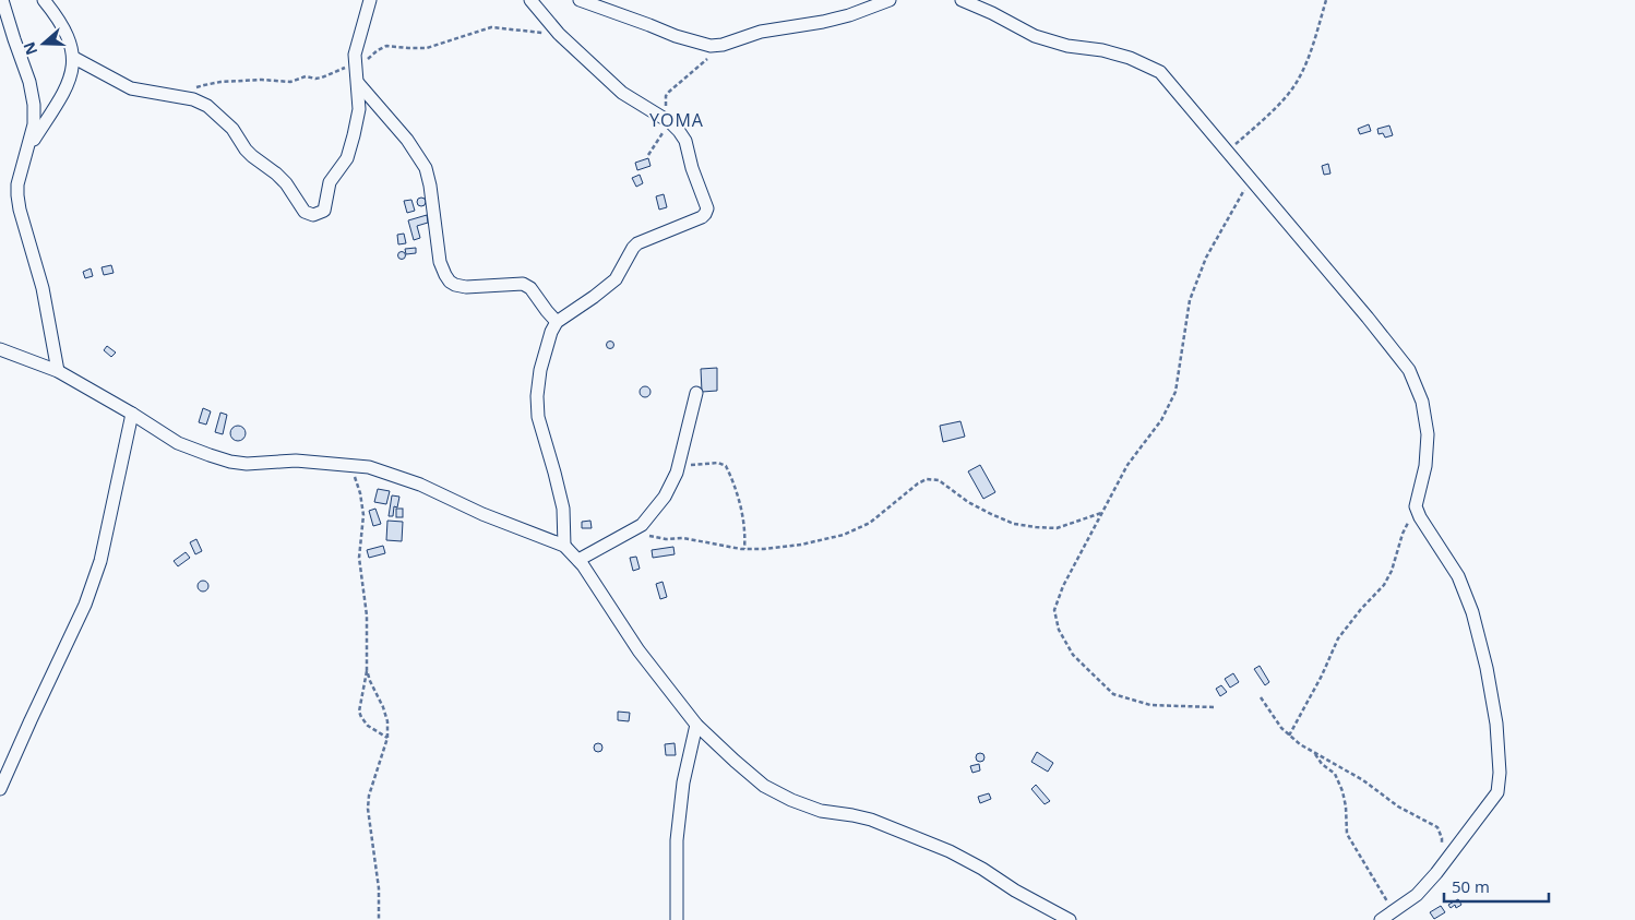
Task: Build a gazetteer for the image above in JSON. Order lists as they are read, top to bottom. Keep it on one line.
{"districts":["YOMA"],"scale_bar":"50 m","north":"left"}
